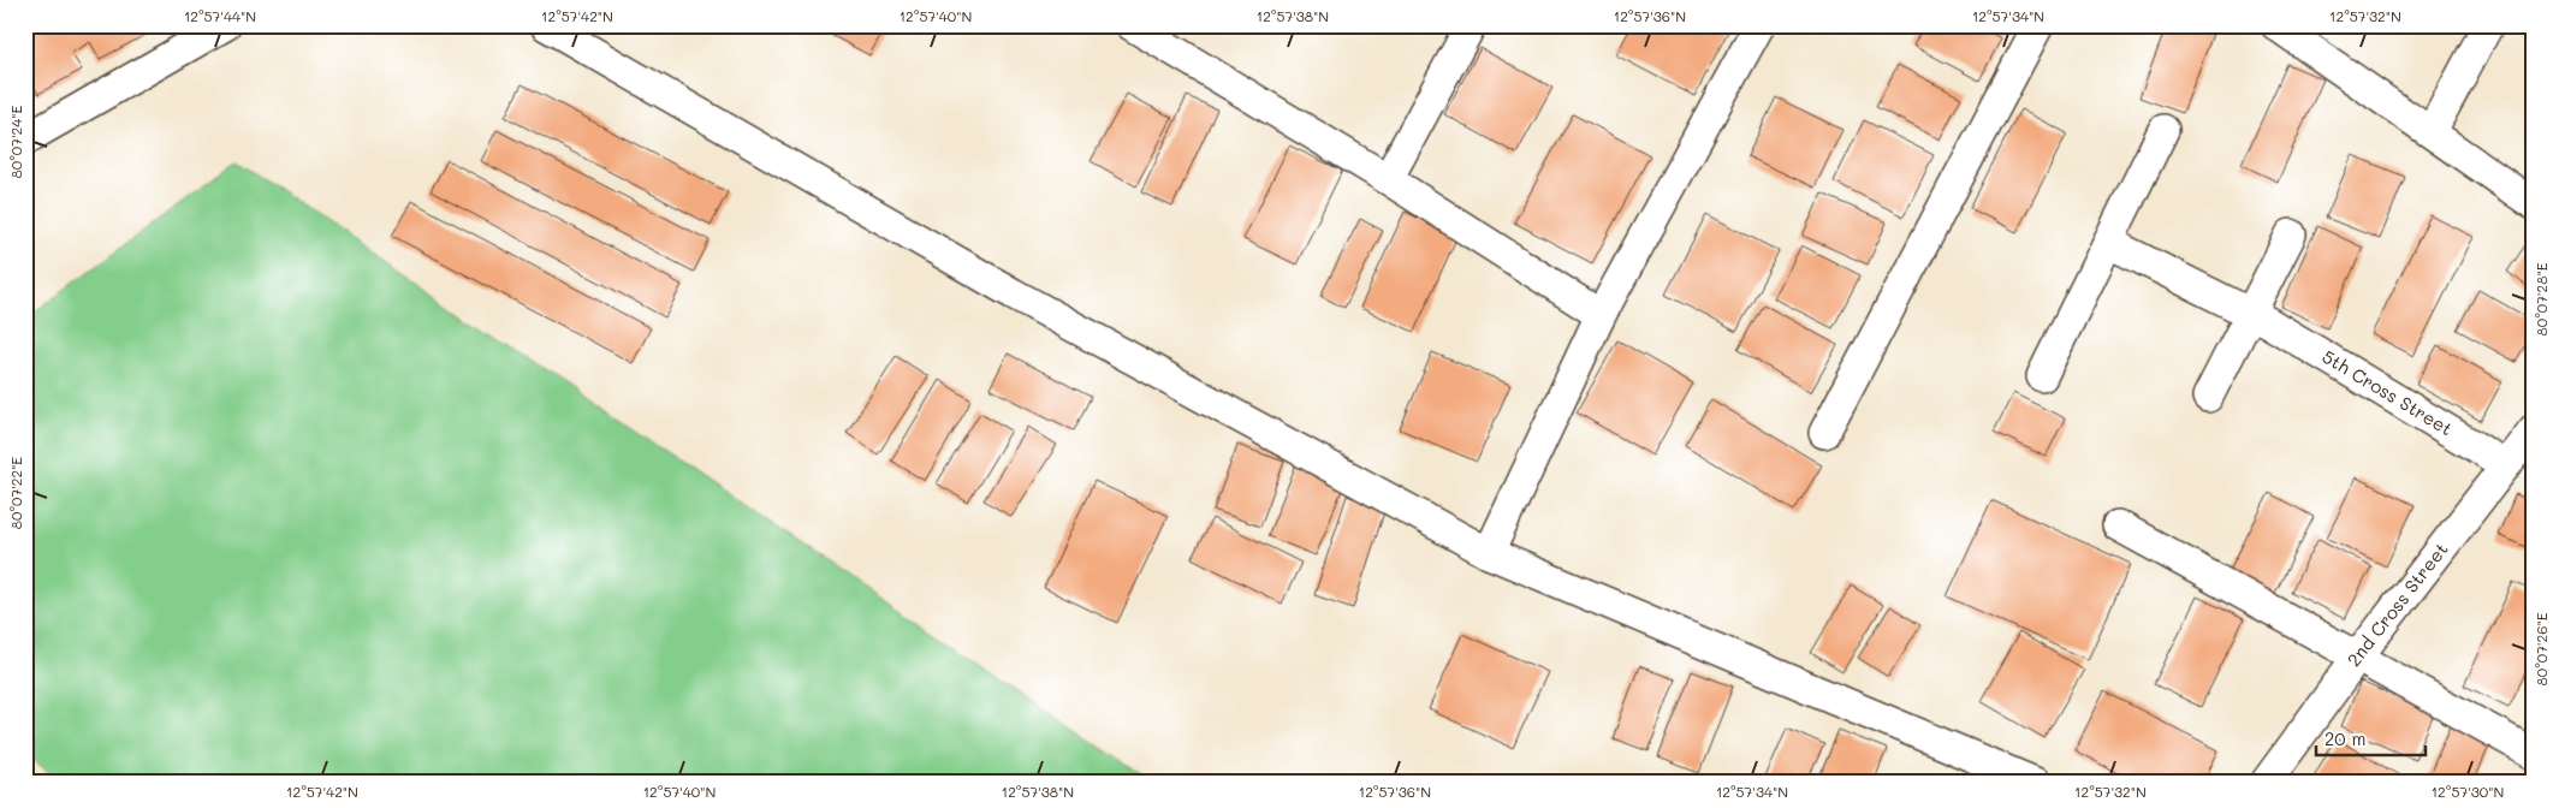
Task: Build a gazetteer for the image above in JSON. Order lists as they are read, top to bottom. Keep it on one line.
{"streets":{"street":["5th Cross Street","2nd Cross Street"]},"crossings":[["5th Cross Street","2nd Cross Street"]],"scale_bar":"20 m","coordinates":["12°57'44\"N","12°57'42\"N","12°57'40\"N","12°57'38\"N","12°57'36\"N","12°57'34\"N","12°57'32\"N","80°07'24\"E","80°07'28\"E","80°07'22\"E","80°07'26\"E","12°57'30\"N"]}
